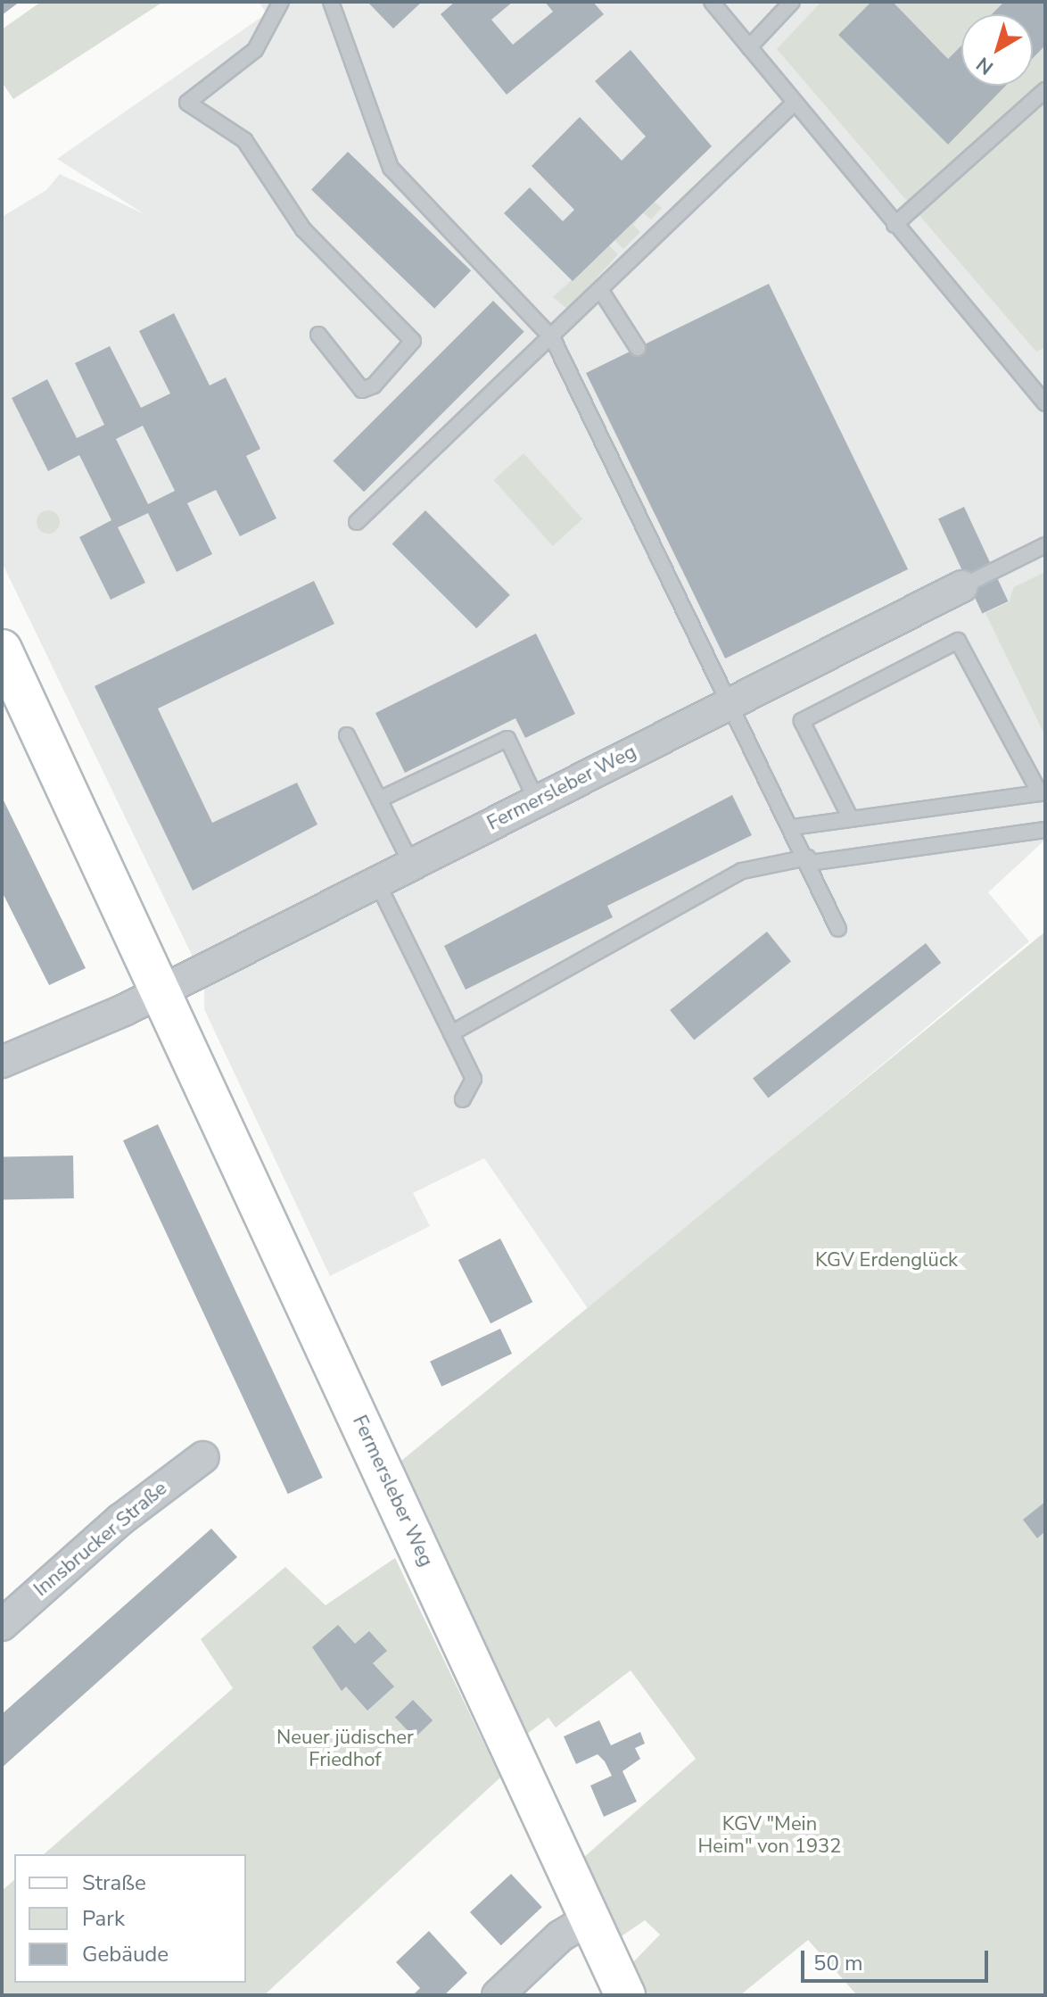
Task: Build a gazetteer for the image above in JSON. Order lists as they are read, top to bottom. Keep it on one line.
{"streets":{"street":["Fermersleber Weg","Innsbrucker Straße"]},"parks":["KGV Erdenglück","Neuer jüdischer Friedhof","KGV \"Mein Heim\" von 1932"],"legend":["Straße","Park","Gebäude"],"scale_bar":"50 m","north":"bottom left"}
